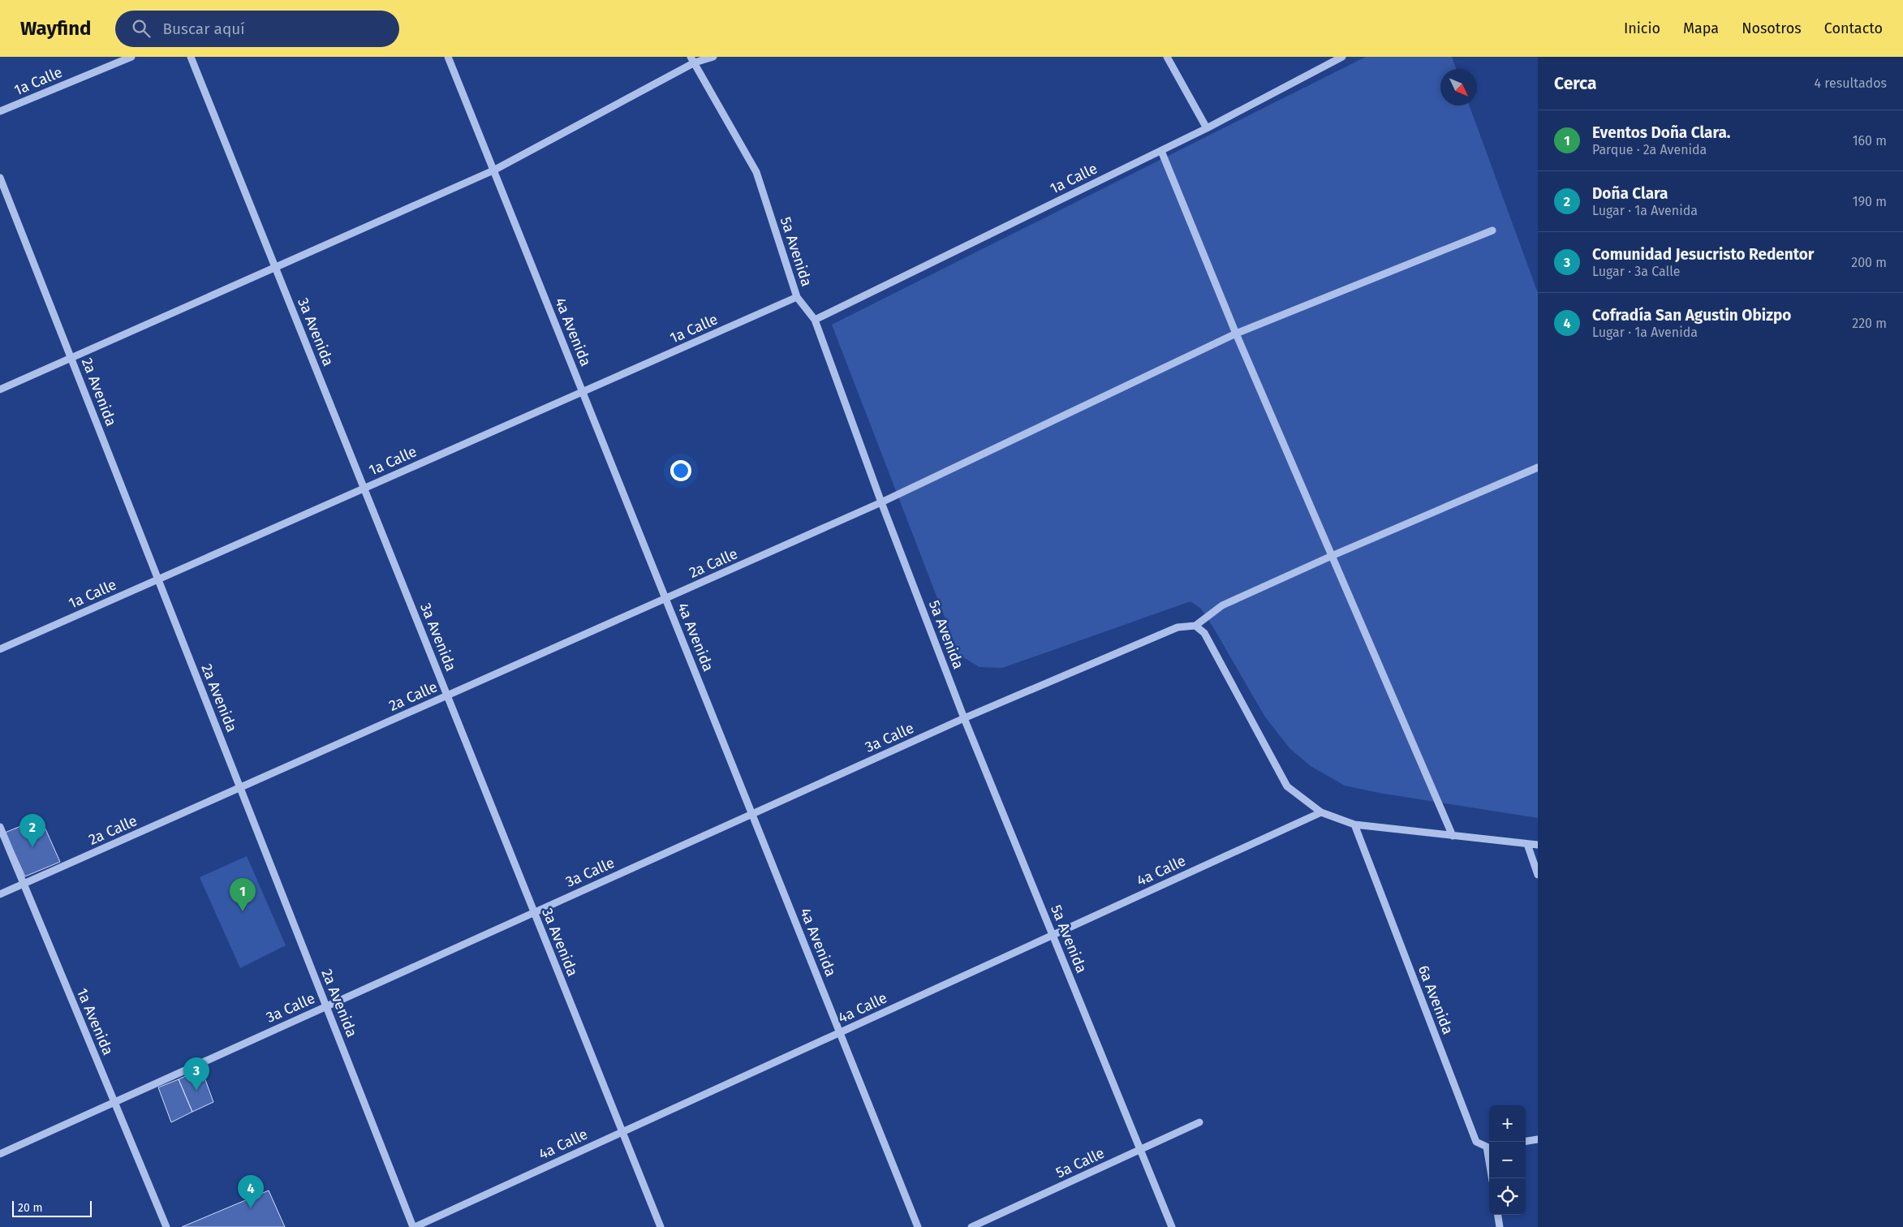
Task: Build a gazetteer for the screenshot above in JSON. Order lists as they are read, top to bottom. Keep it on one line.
{"streets":{"street":["1a Calle","5a Avenida","3a Avenida","4a Avenida","2a Avenida","2a Calle","3a Calle","4a Calle","6a Avenida","1a Avenida","5a Calle"]},"crossings":[["1a Calle","5a Avenida"],["1a Calle","3a Avenida"],["1a Calle","4a Avenida"],["1a Calle","2a Avenida"],["5a Avenida","2a Calle"],["5a Avenida","3a Calle"],["5a Avenida","4a Calle"],["5a Avenida","5a Calle"],["3a Avenida","2a Calle"],["3a Avenida","3a Calle"],["3a Avenida","4a Calle"],["4a Avenida","2a Calle"],["4a Avenida","3a Calle"],["4a Avenida","4a Calle"],["2a Avenida","2a Calle"],["2a Avenida","3a Calle"],["2a Avenida","4a Calle"],["2a Calle","1a Avenida"],["3a Calle","1a Avenida"]],"scale_bar":"20 m","north":"bottom right","page":{"header":"Wayfind","search":"Buscar aquí","nav":["Inicio","Mapa","Nosotros","Contacto"],"heading":["Cerca","4 resultados"],"list":[{"mark":"1","name":"Eventos Doña Clara.","note":"Parque · 2a Avenida","value":"160 m"},{"mark":"2","name":"Doña Clara","note":"Lugar · 1a Avenida","value":"190 m"},{"mark":"3","name":"Comunidad Jesucristo Redentor","note":"Lugar · 3a Calle","value":"200 m"},{"mark":"4","name":"Cofradía San Agustin Obizpo","note":"Lugar · 1a Avenida","value":"220 m"}],"pins":["2","1","3","4"],"map_buttons":["+","−"],"scale":"20 m"}}
